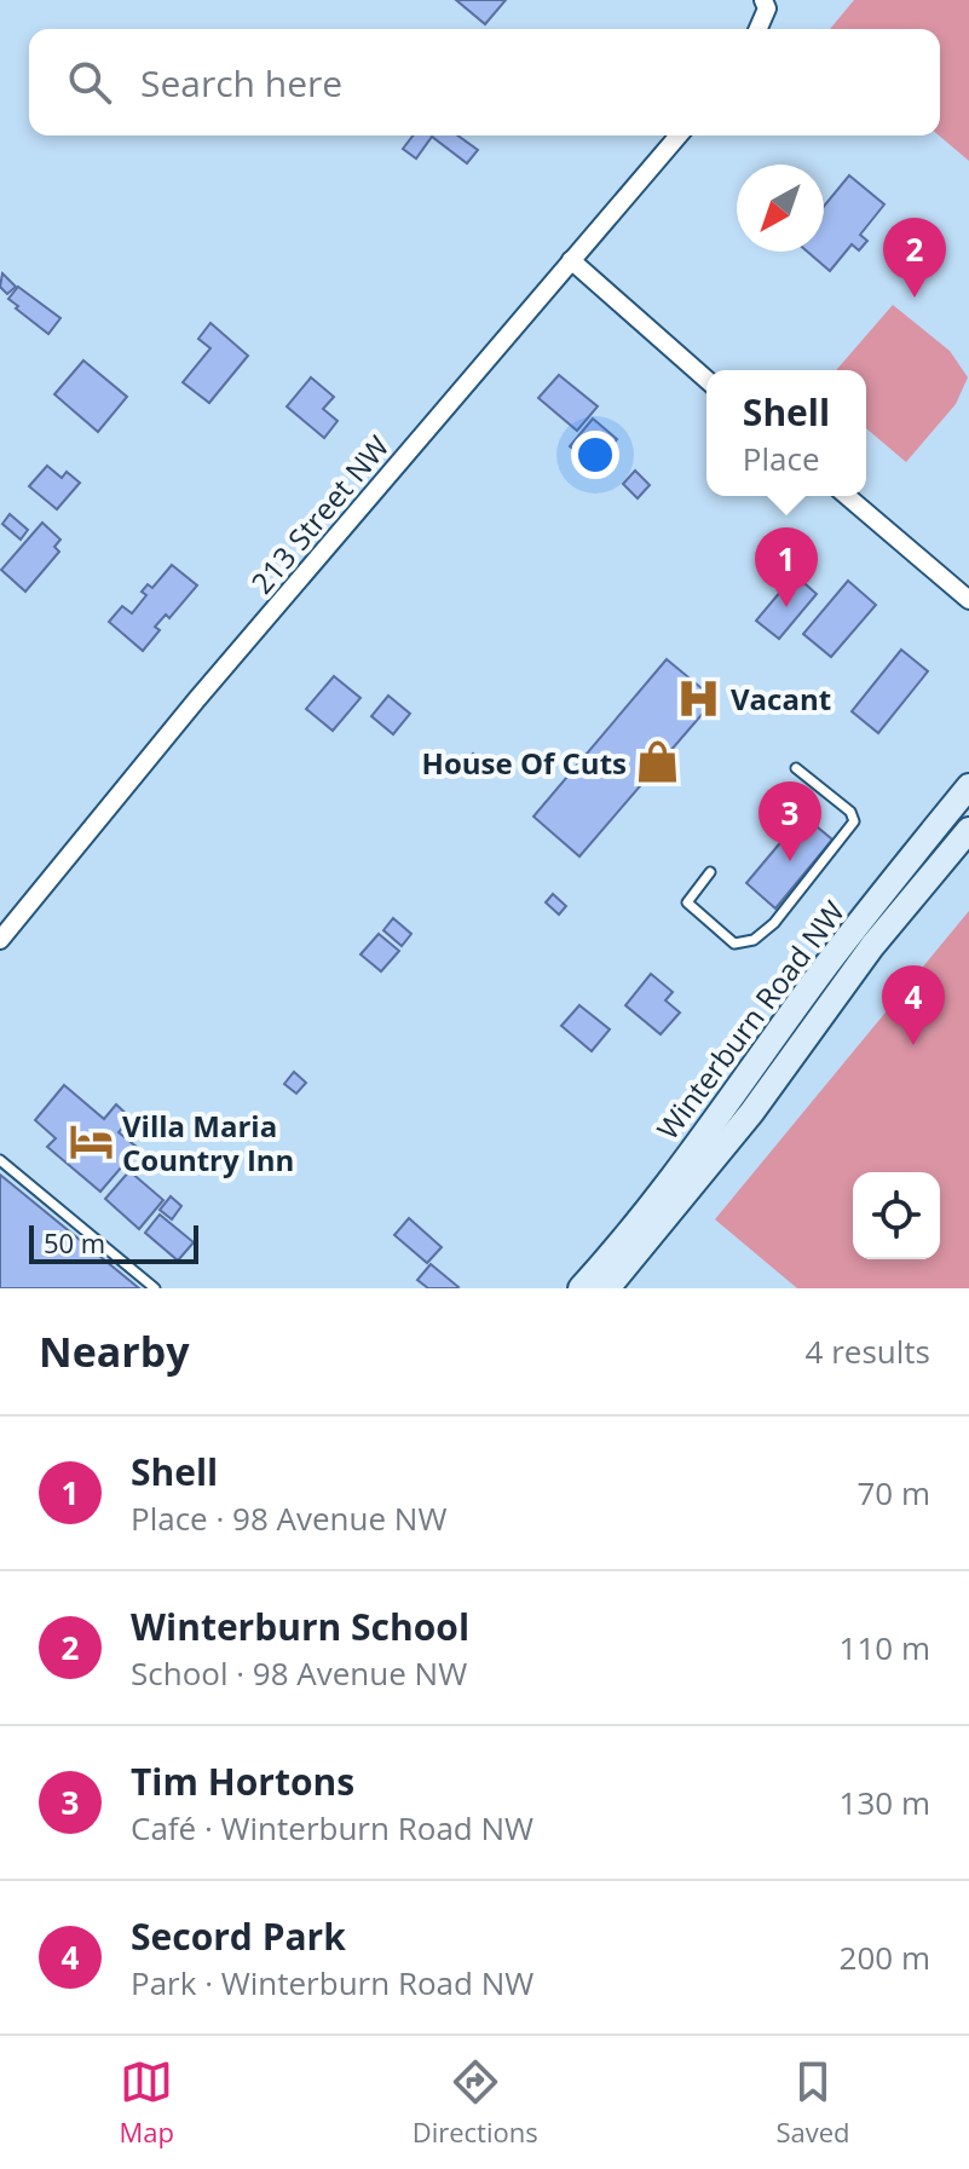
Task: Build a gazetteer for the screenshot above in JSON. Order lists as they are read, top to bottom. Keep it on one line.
{"streets":{"main road":["Winterburn Road NW"],"street":["213 Street NW"]},"places":{"hospital":["Vacant"],"shop":["House Of Cuts"],"hotel":["Villa Maria Country Inn"]},"scale_bar":"50 m","north":"bottom left","page":{"search":"Search here","pins":["2","1","3","4"],"popup":["Shell","Place"],"scale":"50 m","heading":["Nearby","4 results"],"list":[{"mark":"1","name":"Shell","note":"Place · 98 Avenue NW","value":"70 m"},{"mark":"2","name":"Winterburn School","note":"School · 98 Avenue NW","value":"110 m"},{"mark":"3","name":"Tim Hortons","note":"Café · Winterburn Road NW","value":"130 m"},{"mark":"4","name":"Secord Park","note":"Park · Winterburn Road NW","value":"200 m"}],"nav":["Map","Directions","Saved"]}}
